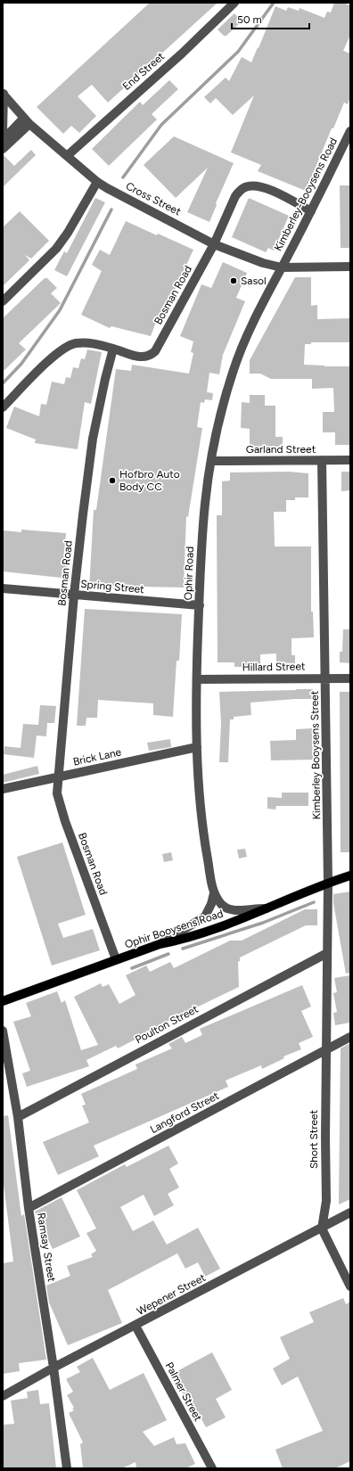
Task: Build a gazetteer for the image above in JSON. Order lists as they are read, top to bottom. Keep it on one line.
{"streets":{"main road":["Ophir Booysens Road"],"street":["End Street","Kimberley-Booysens Road","Cross Street","Bosman Road","Garland Street","Ophir Road","Spring Street","Hillard Street","Kimberley Booysens Street","Brick Lane","Poulton Street","Langford Street","Short Street","Ramsay Street","Wepener Street","Palmer Street"]},"crossings":[["End Street","Cross Street"],["Kimberley-Booysens Road","Cross Street"],["Kimberley-Booysens Road","Ophir Road"],["Cross Street","Bosman Road"],["Cross Street","Ophir Road"],["Bosman Road","Spring Street"],["Bosman Road","Brick Lane"],["Bosman Road","Ophir Booysens Road"],["Garland Street","Ophir Road"],["Garland Street","Kimberley Booysens Street"],["Ophir Road","Spring Street"],["Ophir Road","Hillard Street"],["Ophir Road","Brick Lane"],["Hillard Street","Kimberley Booysens Street"],["Kimberley Booysens Street","Ophir Booysens Road"],["Kimberley Booysens Street","Poulton Street"],["Kimberley Booysens Street","Langford Street"],["Kimberley Booysens Street","Short Street"],["Poulton Street","Ramsay Street"],["Langford Street","Short Street"],["Langford Street","Ramsay Street"],["Short Street","Wepener Street"],["Ramsay Street","Wepener Street"],["Wepener Street","Palmer Street"]],"places":["Sasol","Hofbro Auto Body CC"],"scale_bar":"50 m"}
